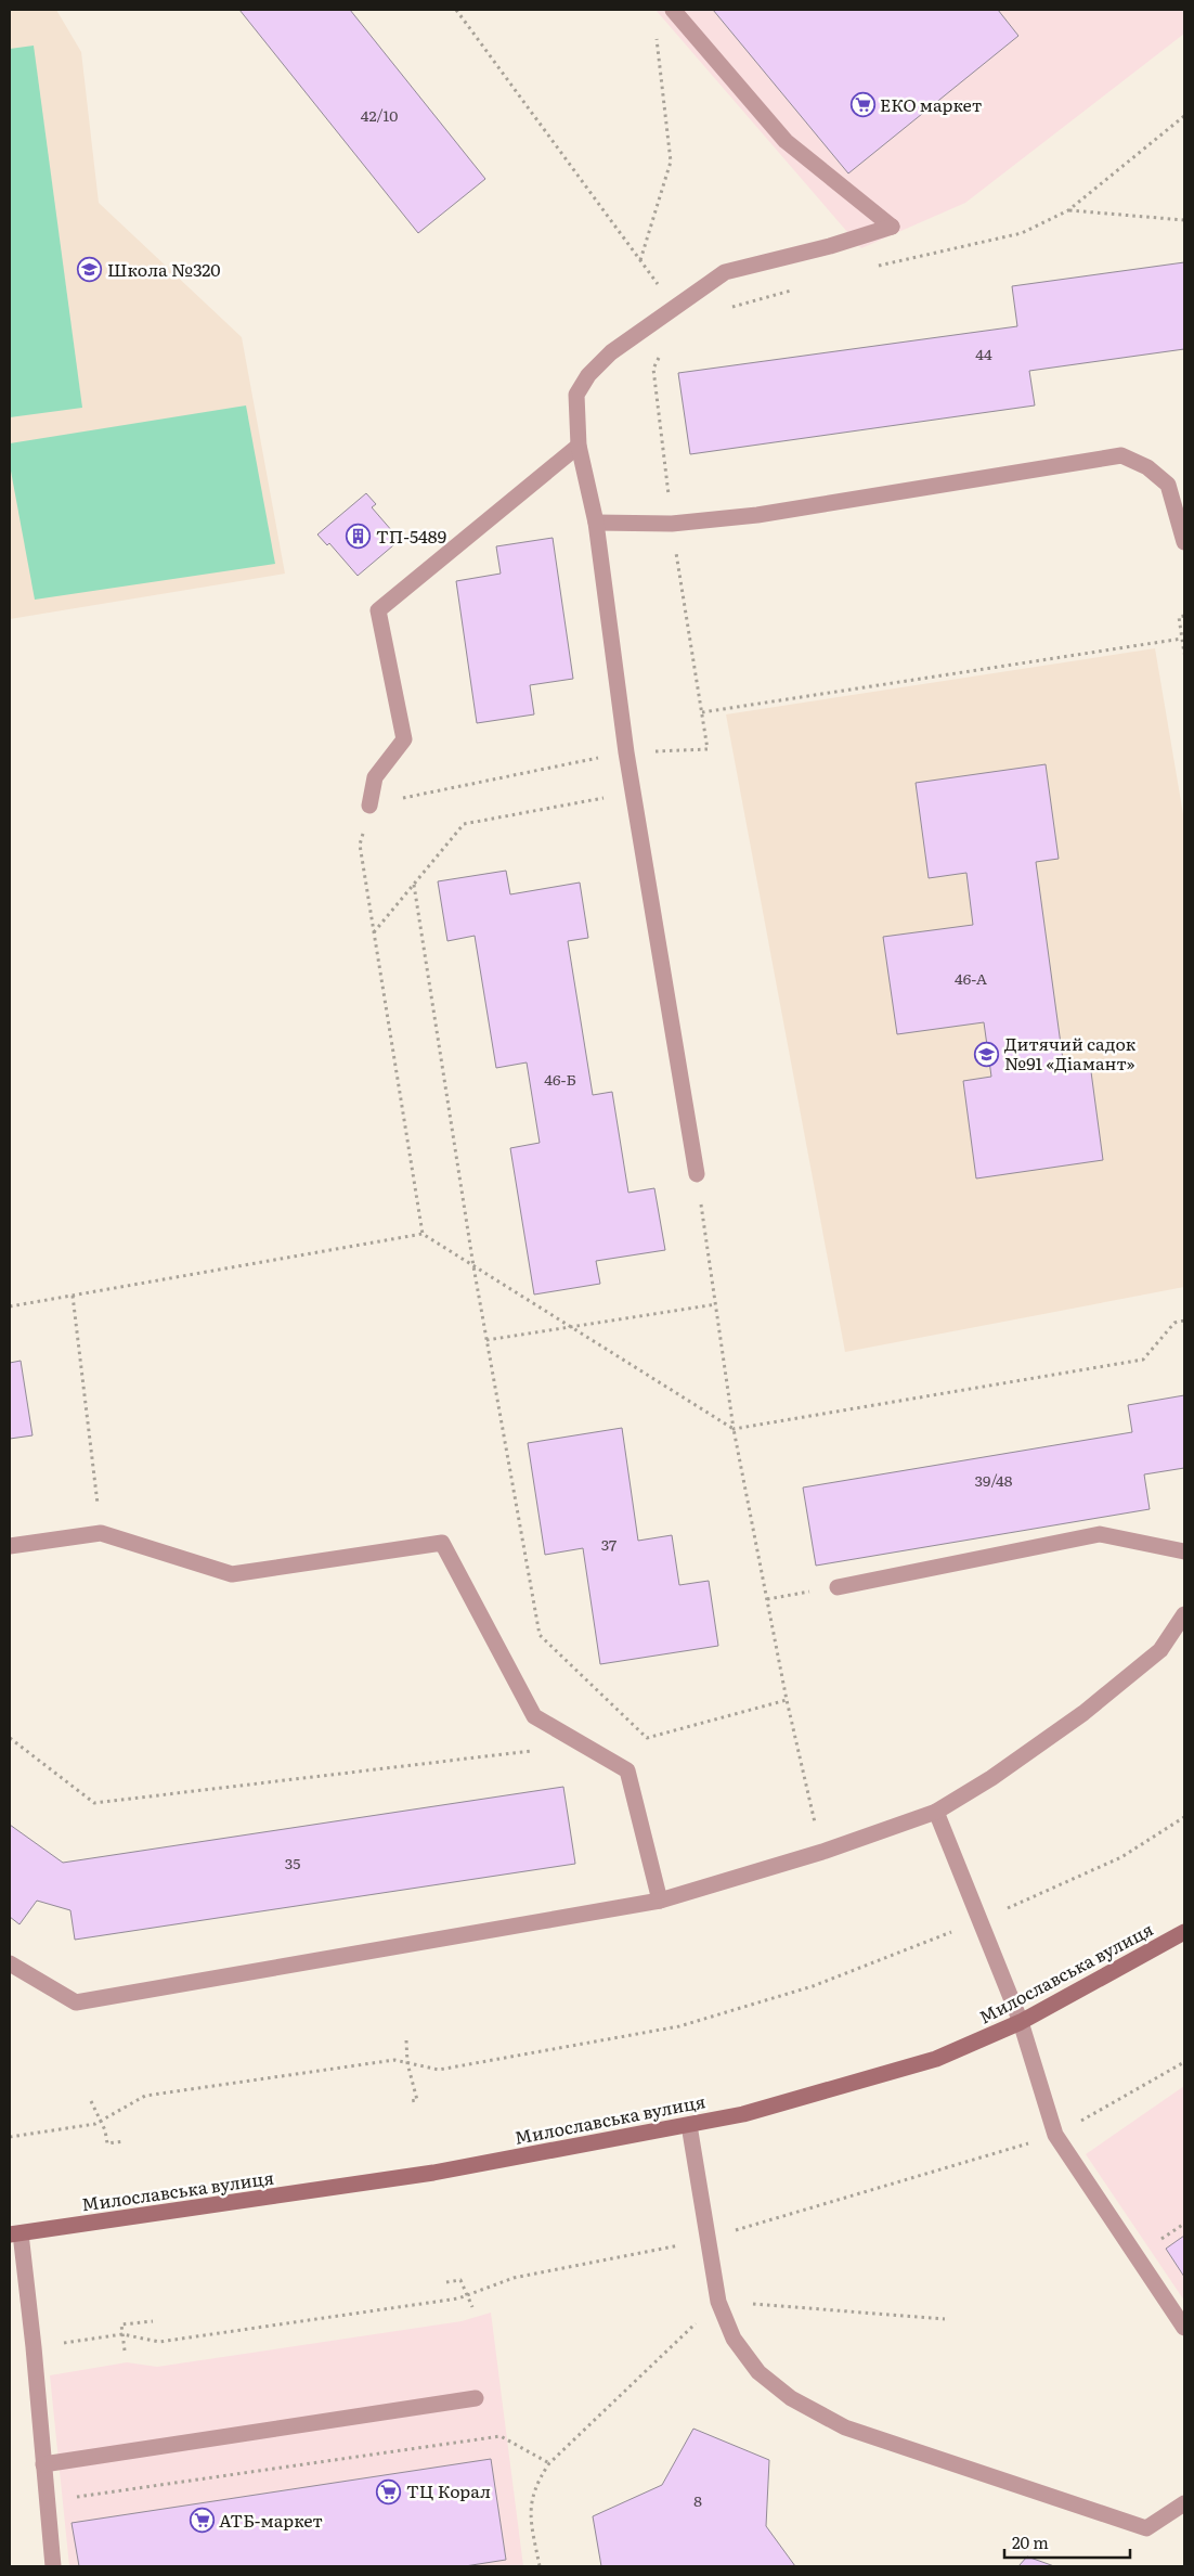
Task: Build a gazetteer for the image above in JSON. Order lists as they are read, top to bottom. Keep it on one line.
{"streets":{"main road":["Милославська вулиця"]},"places":{"supermarket":["ЕКО маркет","ТЦ Корал","АТБ-маркет"],"school or university":["Школа №320","Дитячий садок №91 «Діамант»"],"building":["ТП-5489"]},"house_numbers":["42/10","44","46-А","46-Б","39/48","37","35","8"],"scale_bar":"20 m"}
